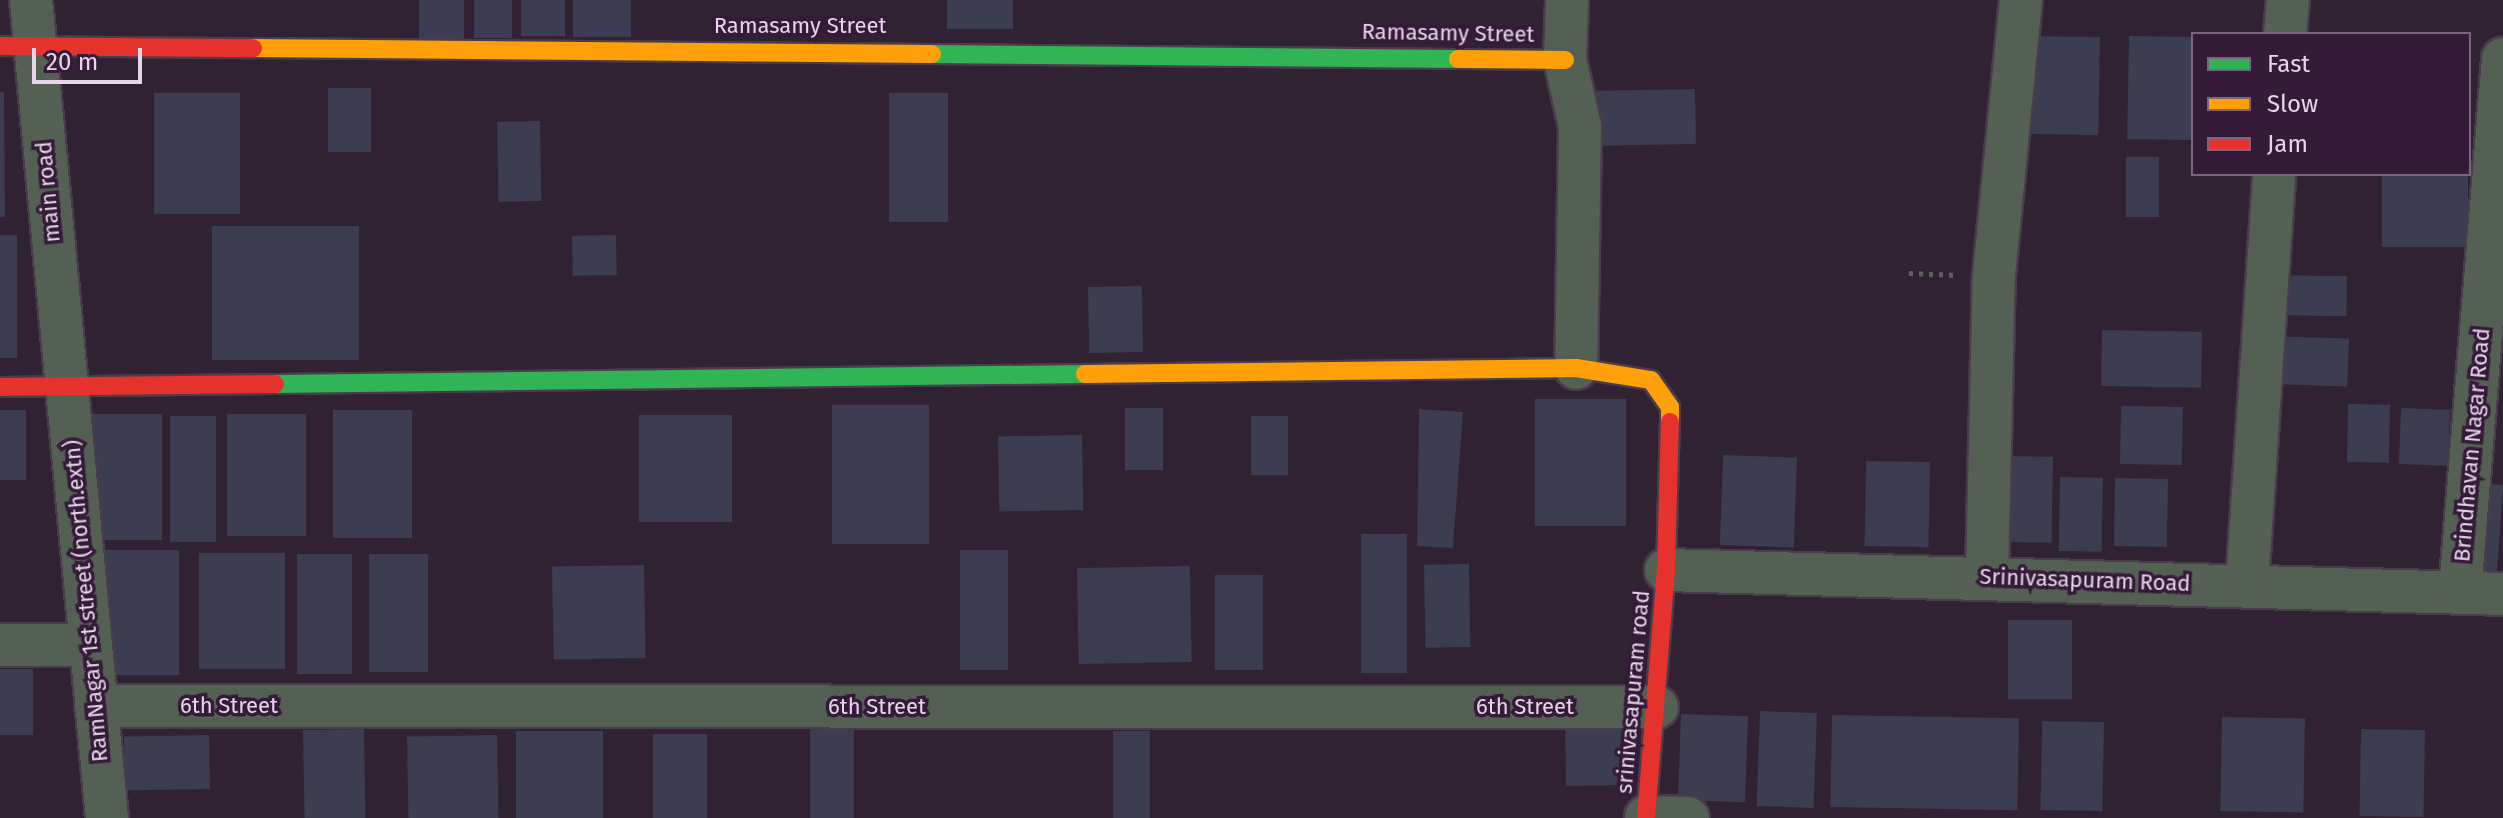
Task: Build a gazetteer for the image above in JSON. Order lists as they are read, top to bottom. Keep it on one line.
{"streets":{"street":["Ramasamy Street","main road","Brindhavan Nagar Road","Srinivasapuram Road","RamNagar 1st street (north.extn)","srinivasapuram road","6th Street"]},"crossings":[["Ramasamy Street","main road"],["main road","RamNagar 1st street (north.extn)"],["main road","srinivasapuram road"],["Brindhavan Nagar Road","Srinivasapuram Road"],["Srinivasapuram Road","srinivasapuram road"],["RamNagar 1st street (north.extn)","srinivasapuram road"],["RamNagar 1st street (north.extn)","6th Street"],["srinivasapuram road","6th Street"]],"legend":["Fast","Slow","Jam"],"scale_bar":"20 m"}
